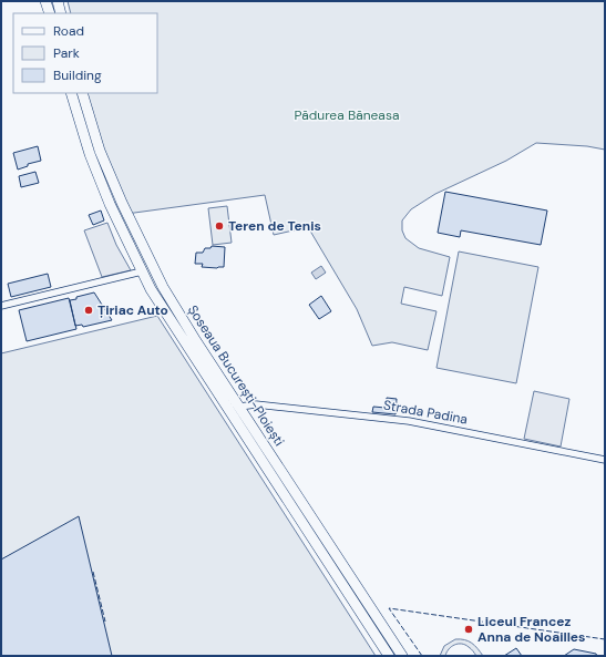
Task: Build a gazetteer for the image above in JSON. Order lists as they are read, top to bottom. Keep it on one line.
{"streets":{"highway":["Șoseaua București-Ploiești"],"street":["Strada Padina"]},"crossings":[["Șoseaua București-Ploiești","Strada Padina"]],"parks":["Pădurea Băneasa"],"places":["Teren de Tenis","Țiriac Auto","Liceul Francez Anna de Noailles"],"legend":["Road","Park","Building"]}
